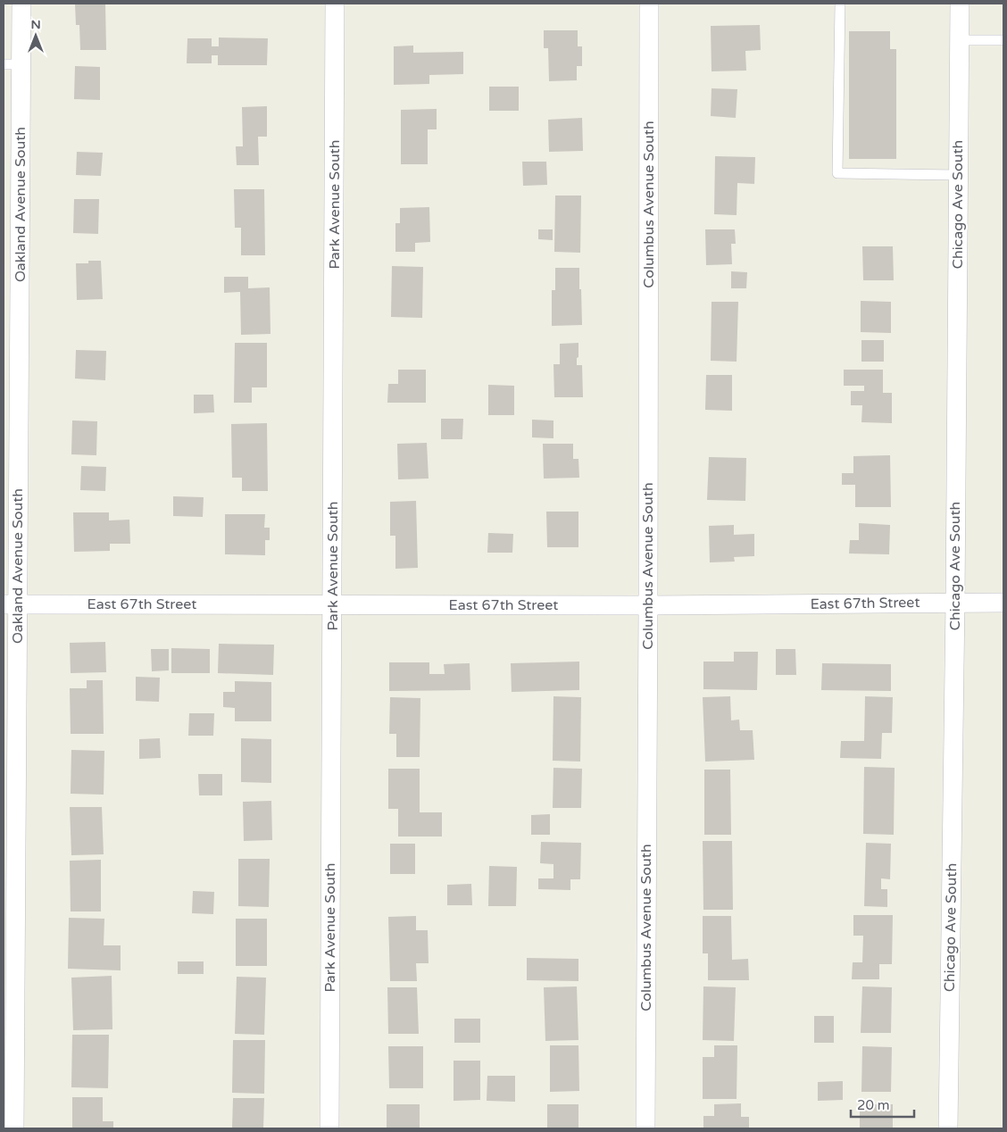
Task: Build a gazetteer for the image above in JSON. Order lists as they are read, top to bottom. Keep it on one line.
{"streets":{"street":["Oakland Avenue South","Park Avenue South","Columbus Avenue South","Chicago Ave South","East 67th Street"]},"crossings":[["Oakland Avenue South","East 67th Street"],["Park Avenue South","East 67th Street"],["Columbus Avenue South","East 67th Street"],["Chicago Ave South","East 67th Street"]],"scale_bar":"20 m","north":"top"}
